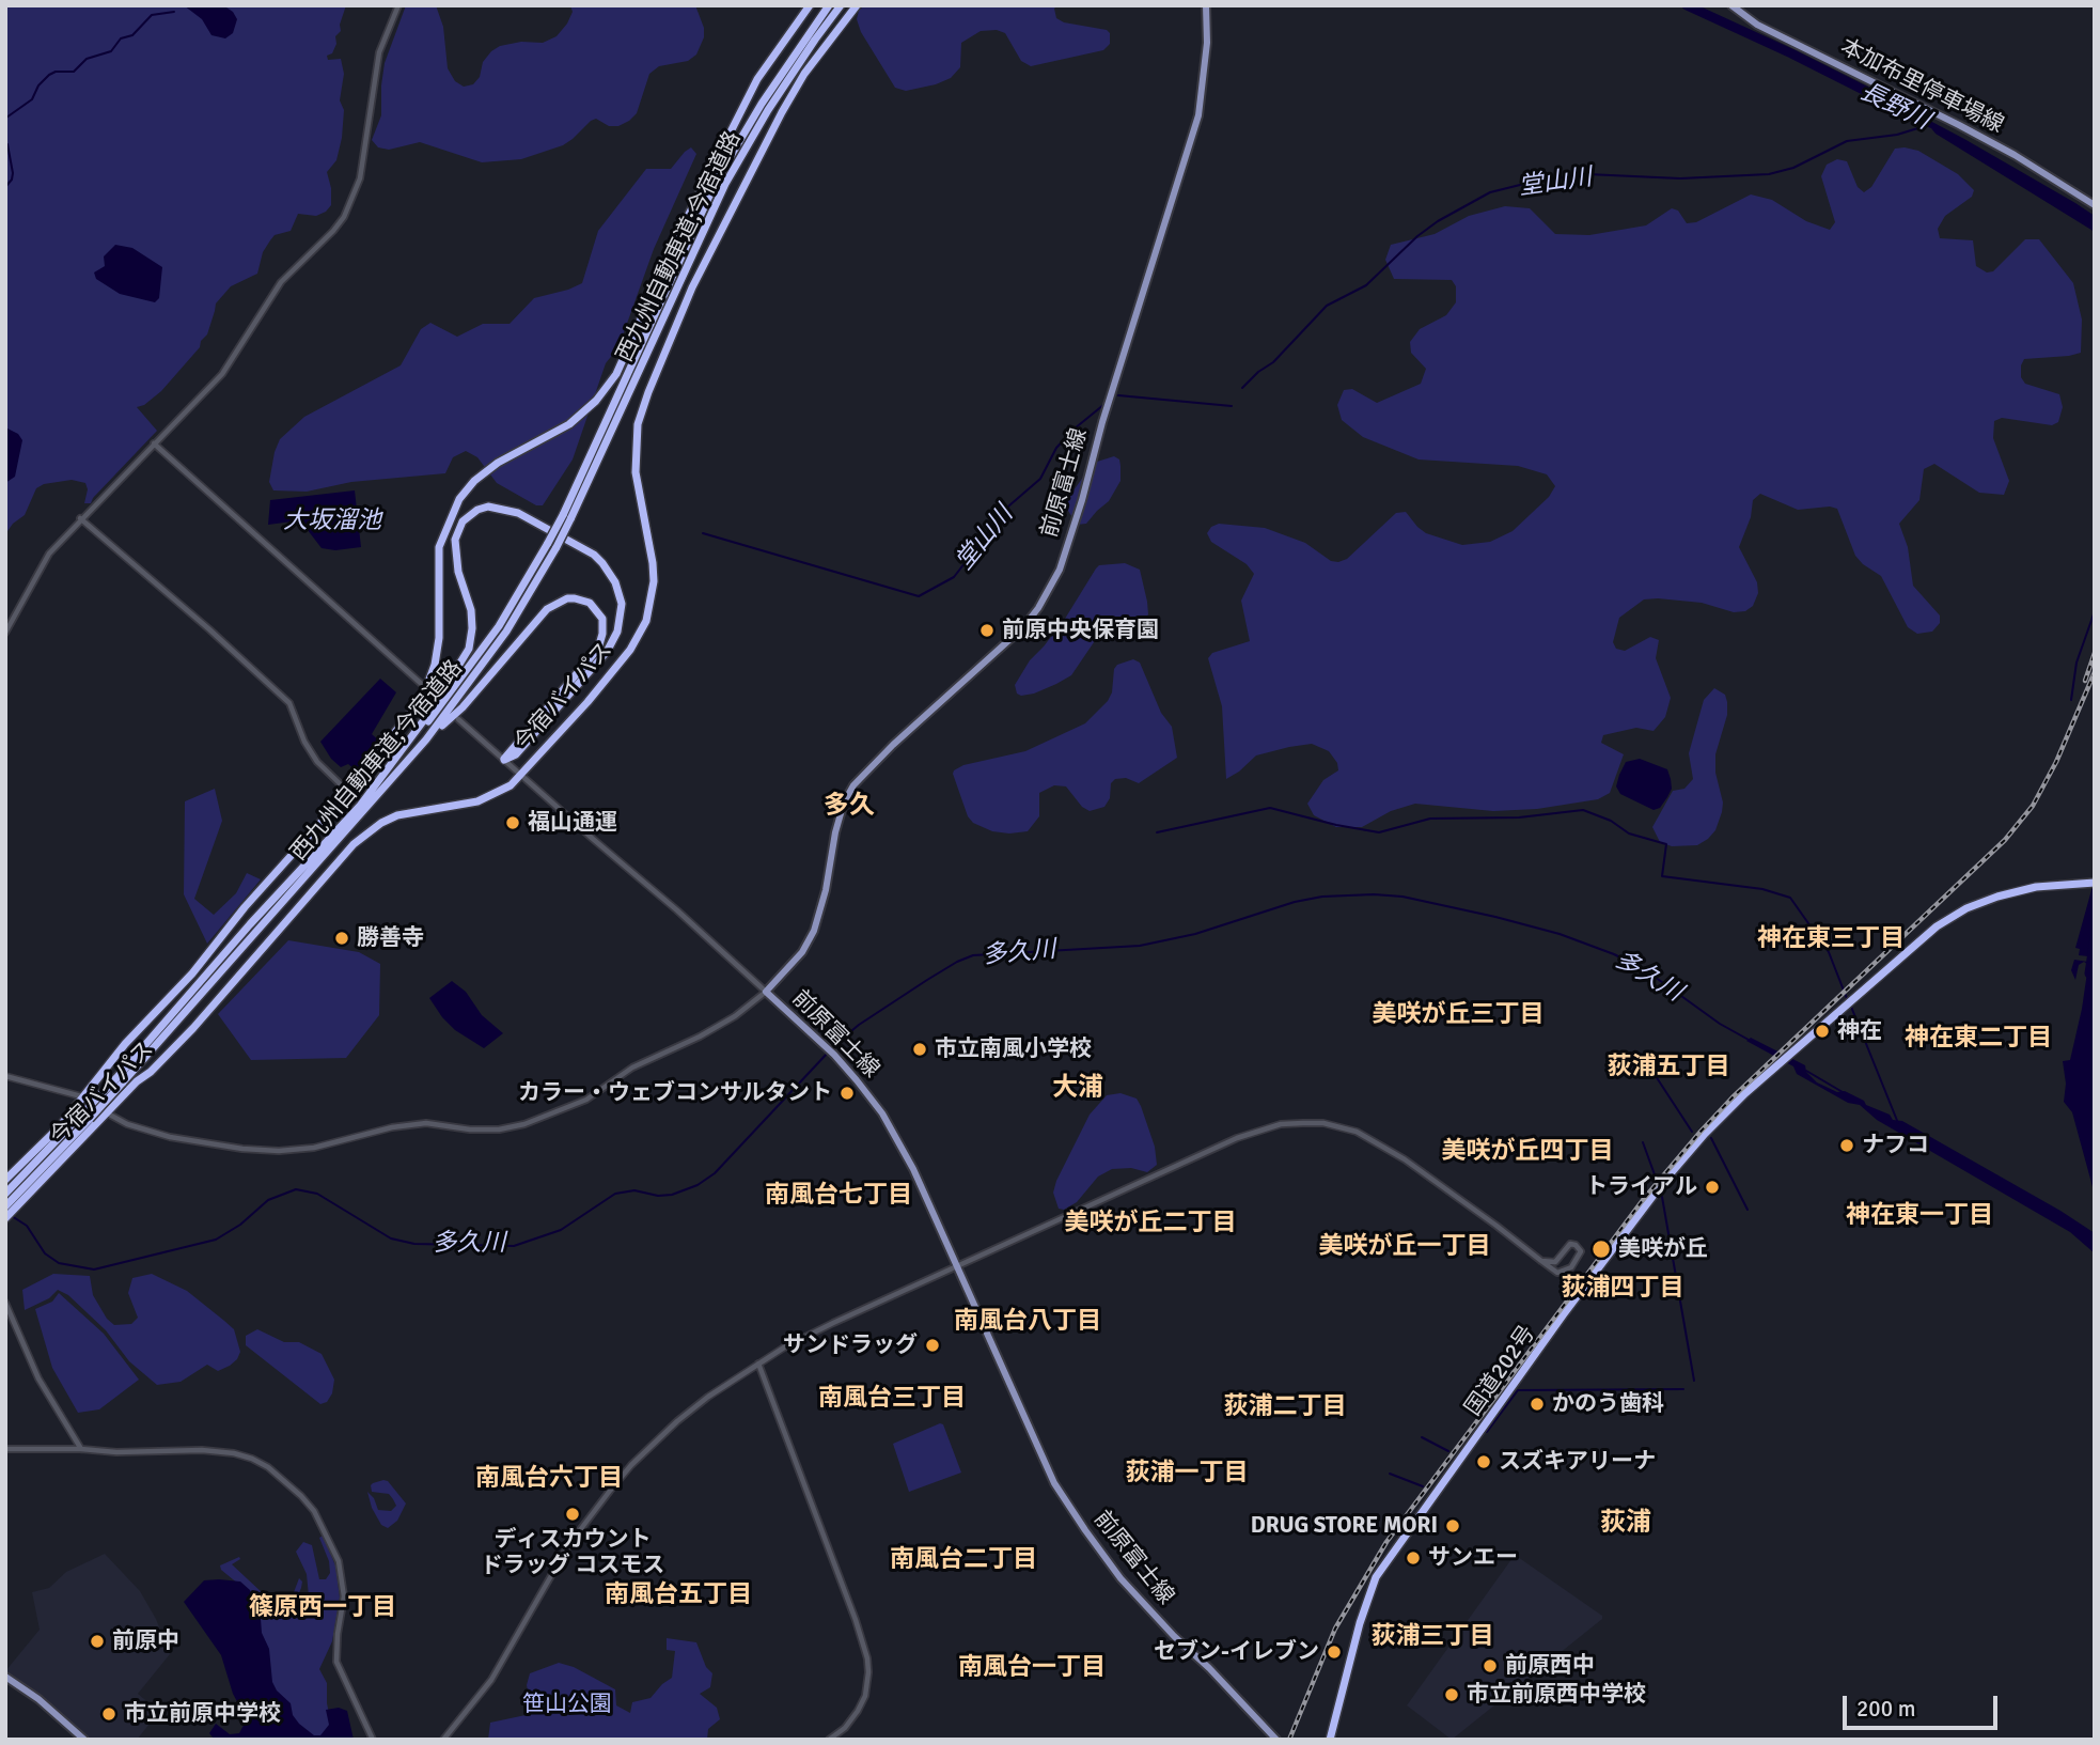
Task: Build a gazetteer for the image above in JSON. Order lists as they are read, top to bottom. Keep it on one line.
{"streets":{"highway":["西九州自動車道;今宿道路","今宿バイパス","国道202号"],"main road":["本加布里停車場線","前原富士線"]},"crossings":[["西九州自動車道;今宿道路","今宿バイパス"]],"districts":["多久","神在東三丁目","美咲が丘三丁目","神在東二丁目","荻浦五丁目","大浦","美咲が丘四丁目","南風台七丁目","神在東一丁目","美咲が丘二丁目","美咲が丘一丁目","荻浦四丁目","南風台八丁目","南風台三丁目","荻浦二丁目","荻浦一丁目","南風台六丁目","荻浦","南風台二丁目","南風台五丁目","篠原西一丁目","荻浦三丁目","南風台一丁目"],"water":["長野川","堂山川","大坂溜池","多久川"],"parks":["笹山公園"],"places":["前原中央保育園","福山通運","勝善寺","神在","市立南風小学校","カラー・ウェブコンサルタント","ナフコ","トライアル","美咲が丘","サンドラッグ","かのう歯科","スズキアリーナ","ディスカウント ドラッグ コスモス","DRUG STORE MORI","サンエー","前原中","セブン-イレブン","前原西中","市立前原西中学校","市立前原中学校"],"scale_bar":"200 m"}
